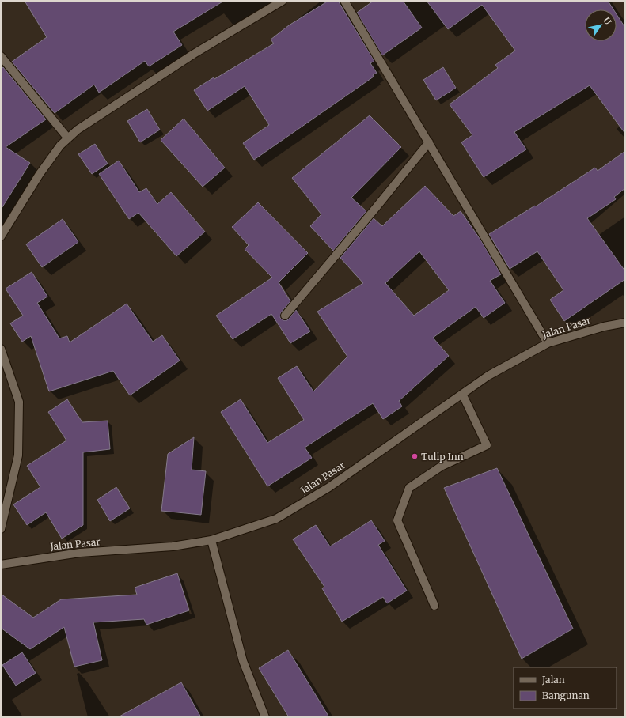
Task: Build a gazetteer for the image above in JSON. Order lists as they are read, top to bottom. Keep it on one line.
{"streets":{"street":["Jalan Pasar"]},"places":["Tulip Inn"],"legend":["Jalan","Bangunan"],"north":"top right"}
